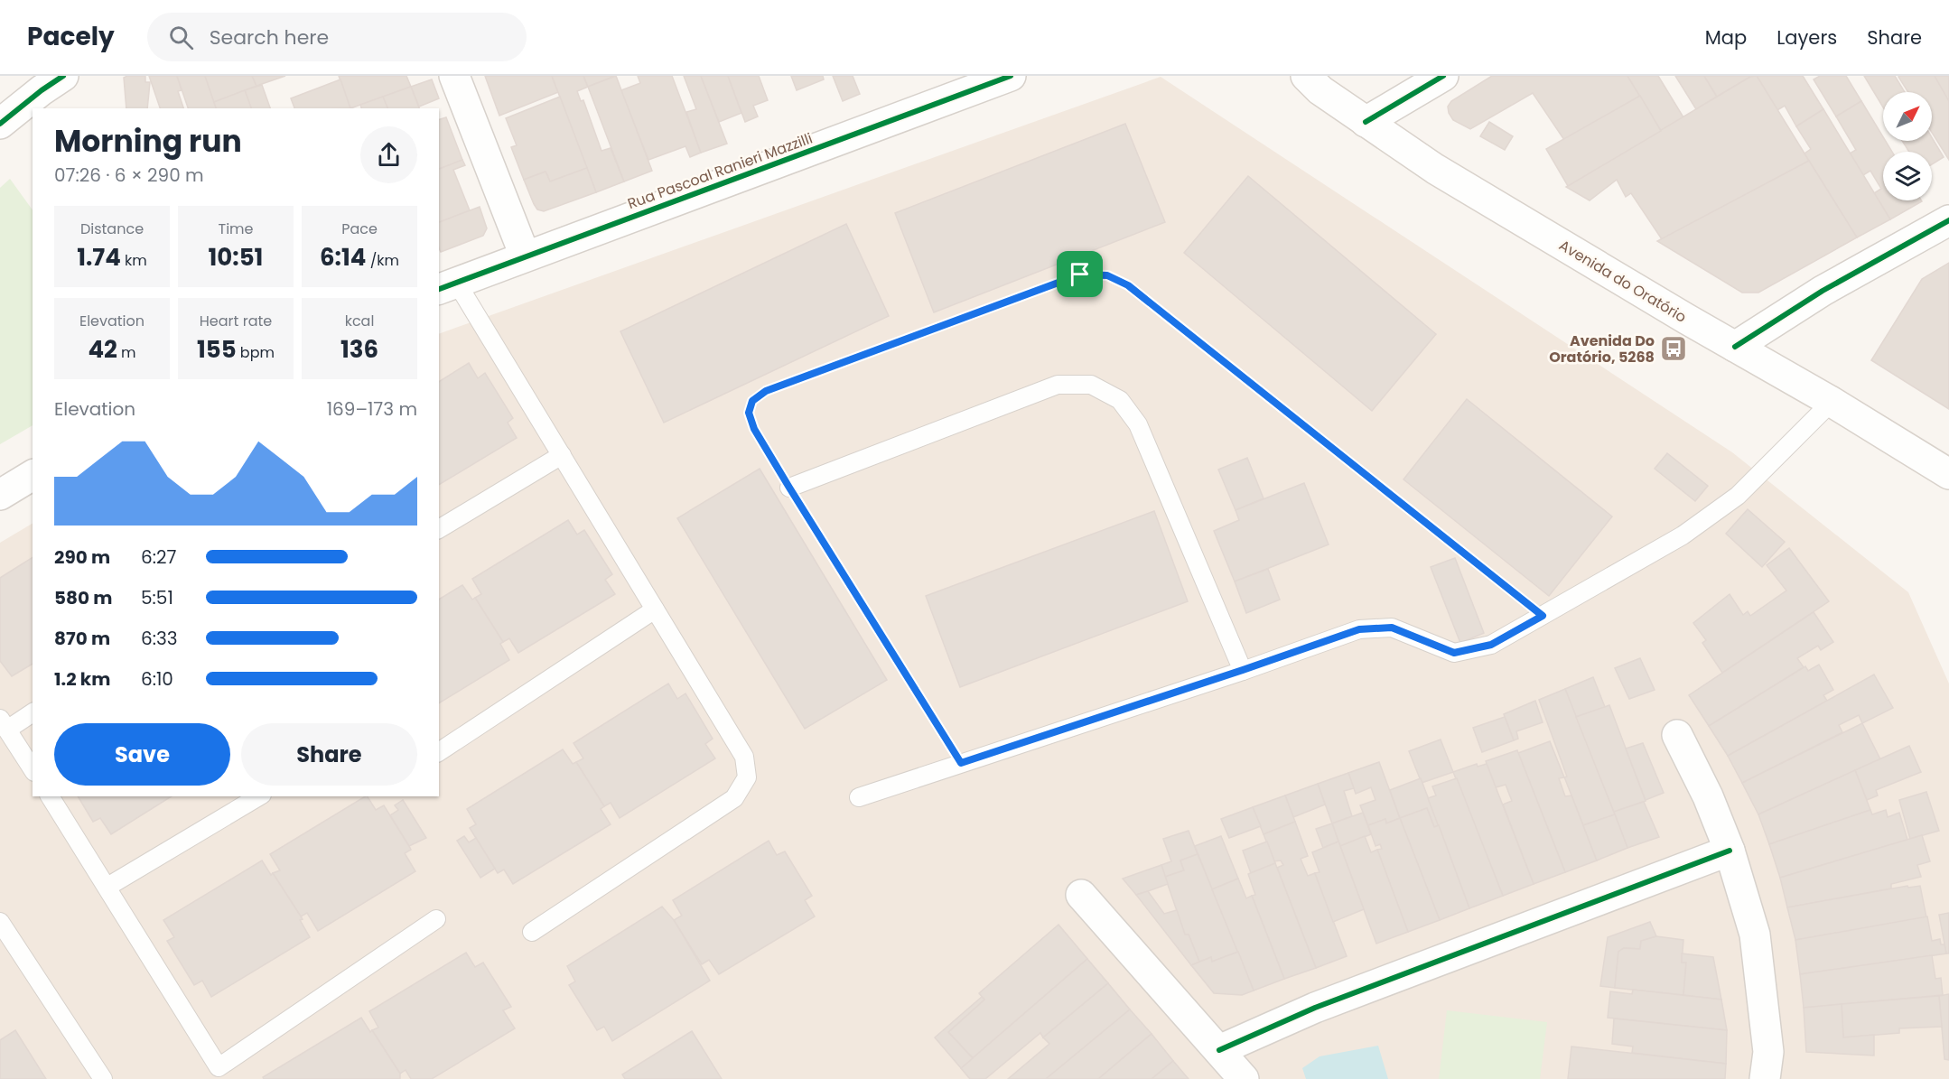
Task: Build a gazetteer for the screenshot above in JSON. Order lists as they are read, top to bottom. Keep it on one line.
{"streets":{"street":["Rua Pascoal Ranieri Mazzilli","Avenida do Oratório"]},"places":{"bus stop":["Avenida Do Oratório, 5268"]},"north":"top right","page":{"header":"Pacely","search":"Search here","nav":["Map","Layers","Share"],"heading":["Morning run","07:26 · 6 × 290 m"],"stats":[["Distance","1.74 km"],["Time","10:51"],["Pace","6:14 /km"],["Elevation","42 m"],["Heart rate","155 bpm"],["kcal","136"]],"chart":["Elevation","169–173 m"],"list":[{"name":"290 m","note":"6:27"},{"name":"580 m","note":"5:51"},{"name":"870 m","note":"6:33"},{"name":"1.2 km","note":"6:10"}],"buttons":["Save","Share"]}}
